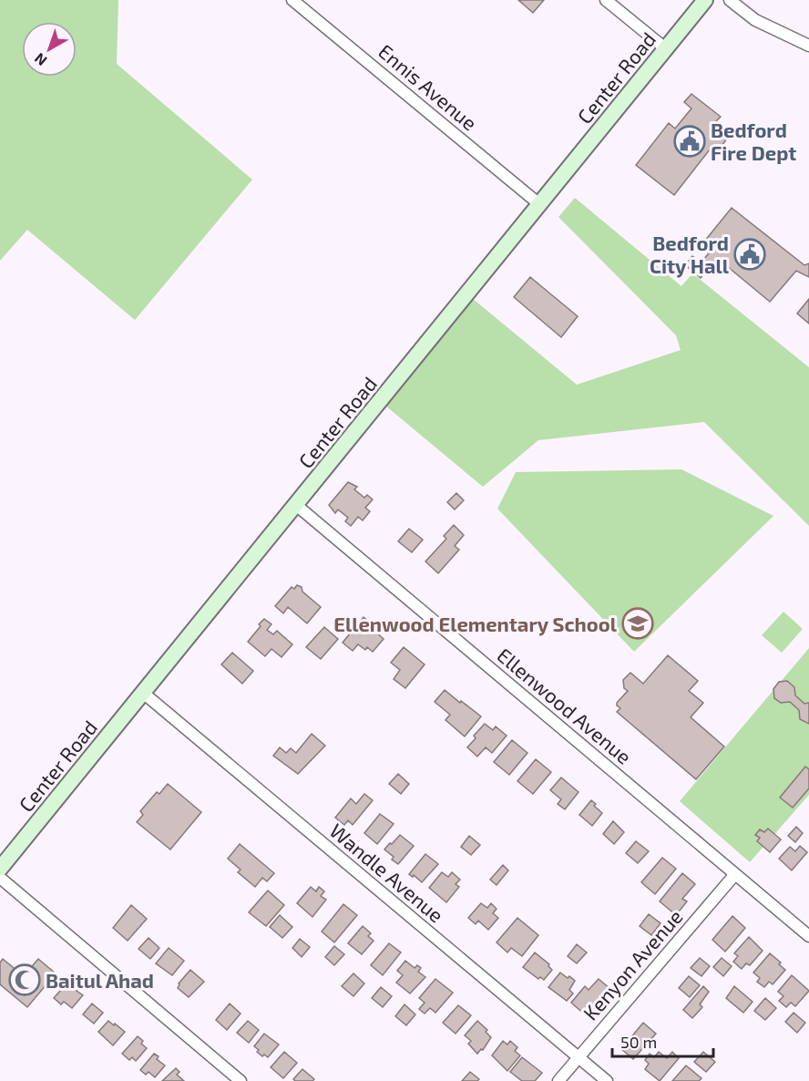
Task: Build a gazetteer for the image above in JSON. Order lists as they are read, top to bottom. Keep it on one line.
{"streets":{"main road":["Center Road"],"street":["Ennis Avenue","Ellenwood Avenue","Wandle Avenue","Kenyon Avenue"]},"crossings":[["Center Road","Ennis Avenue"],["Center Road","Ellenwood Avenue"],["Center Road","Wandle Avenue"],["Ellenwood Avenue","Kenyon Avenue"],["Wandle Avenue","Kenyon Avenue"]],"places":{"public building":["Bedford Fire Dept","Bedford City Hall"],"school or university":["Ellenwood Elementary School"],"mosque":["Baitul Ahad"]},"scale_bar":"50 m","north":"bottom left"}
